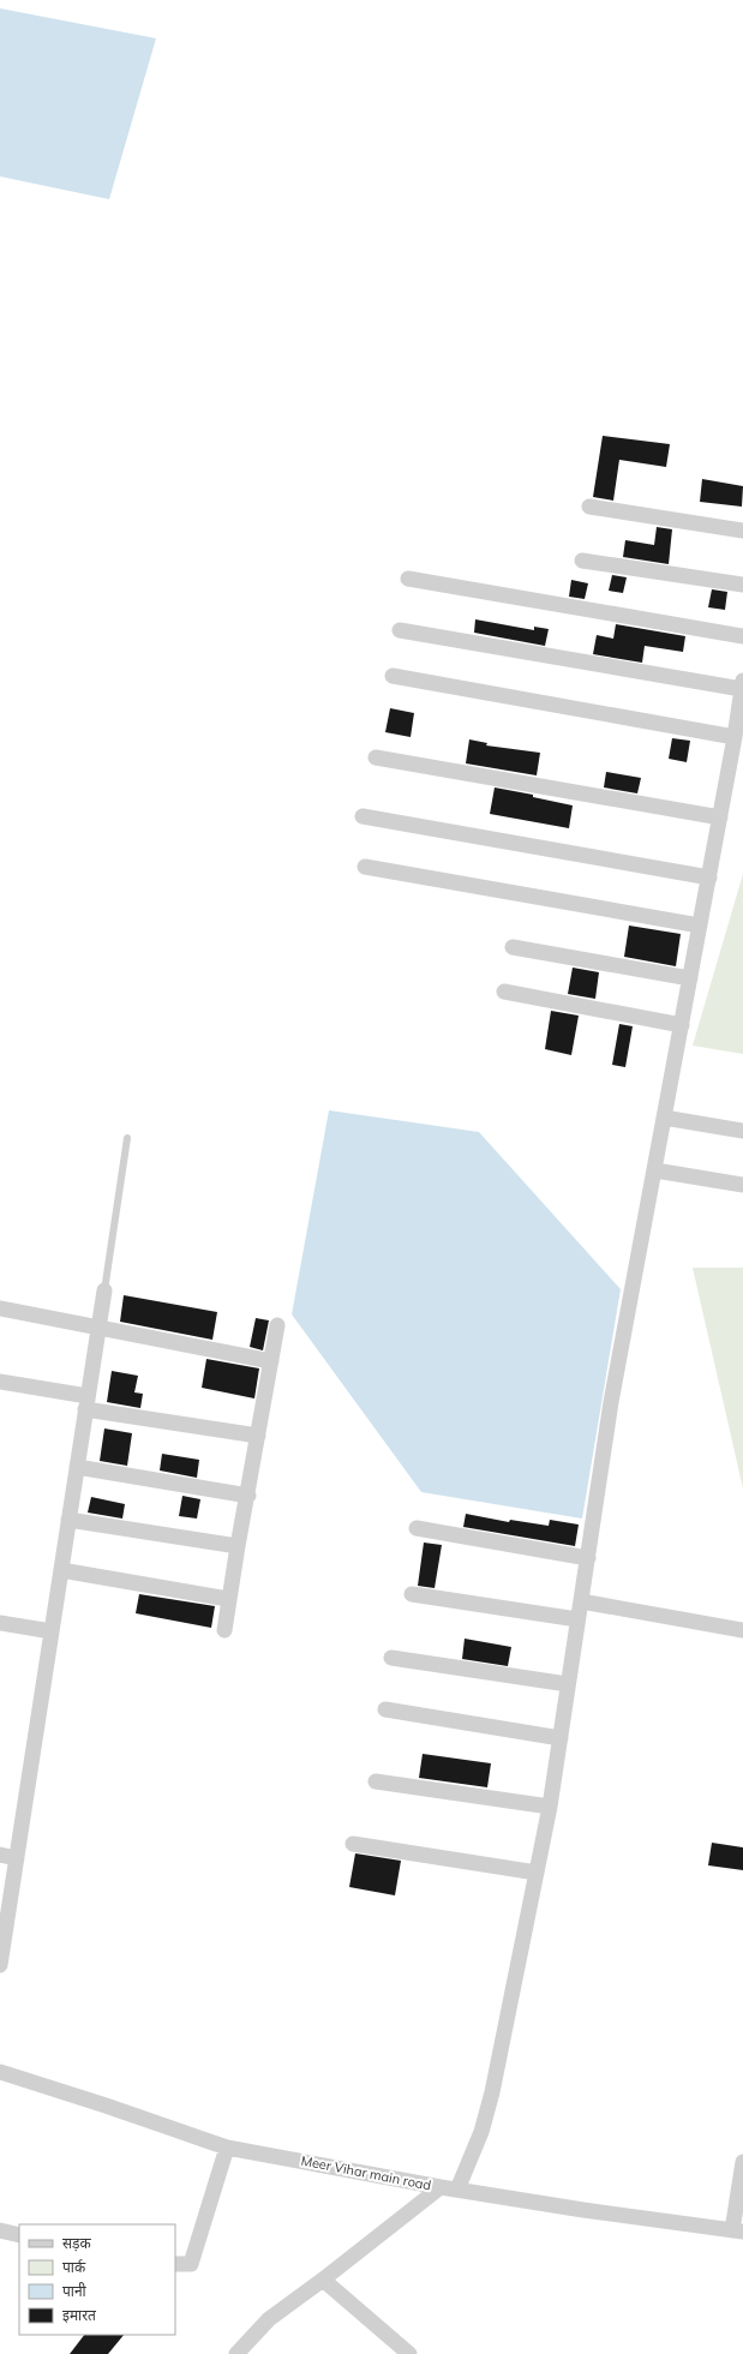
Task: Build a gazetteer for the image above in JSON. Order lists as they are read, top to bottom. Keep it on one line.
{"streets":{"street":["Meer Vihar main road"]},"legend":["सड़क","पार्क","पानी","इमारत"]}
